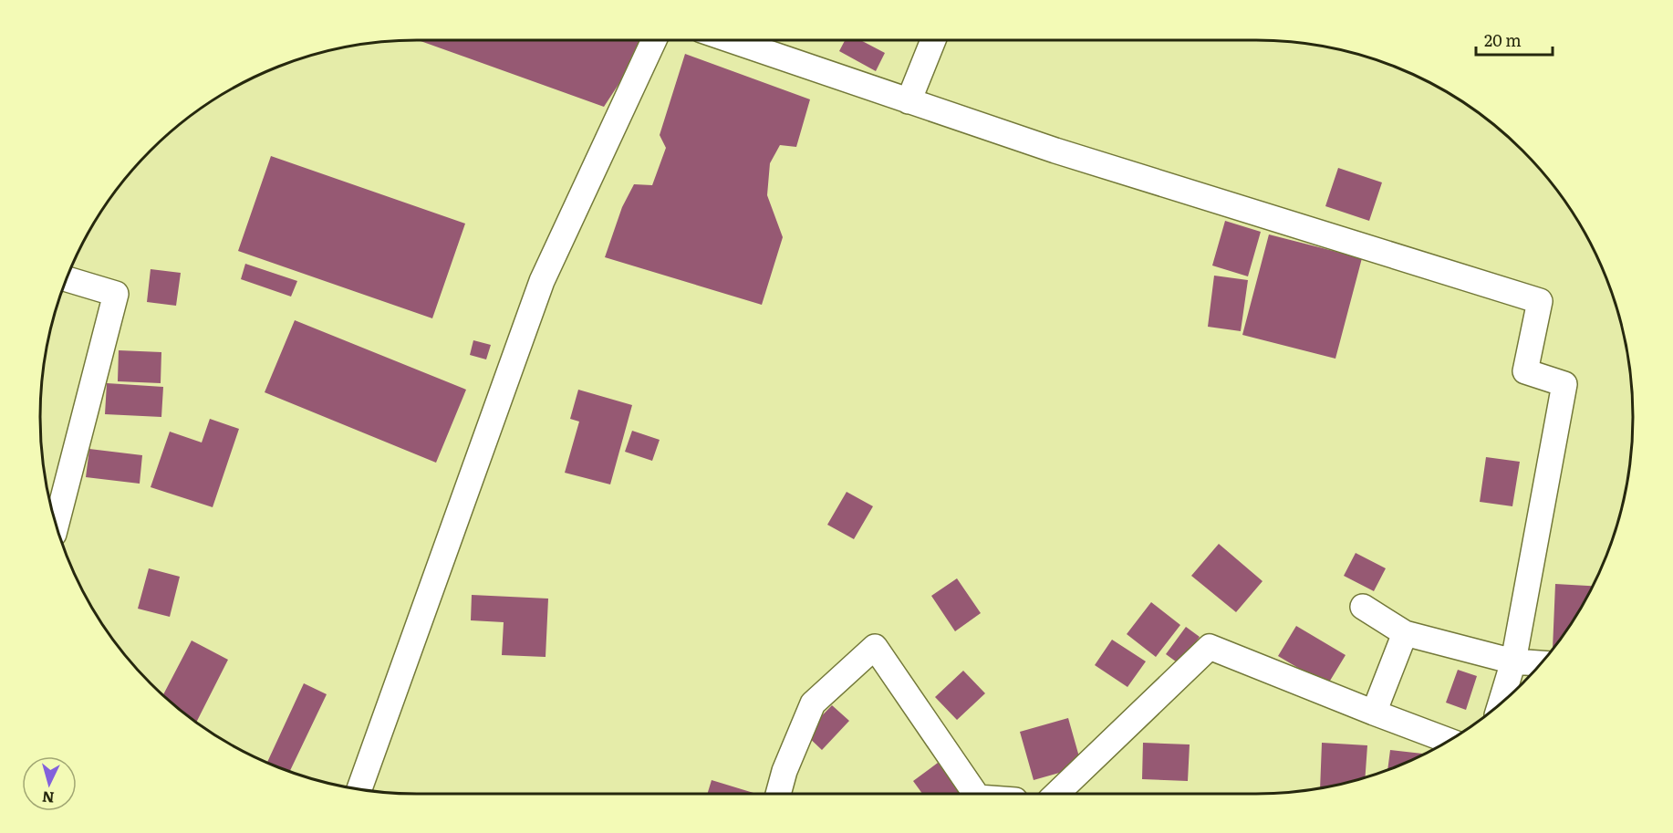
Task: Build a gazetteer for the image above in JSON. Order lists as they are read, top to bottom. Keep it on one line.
{"scale_bar":"20 m","north":"bottom"}
